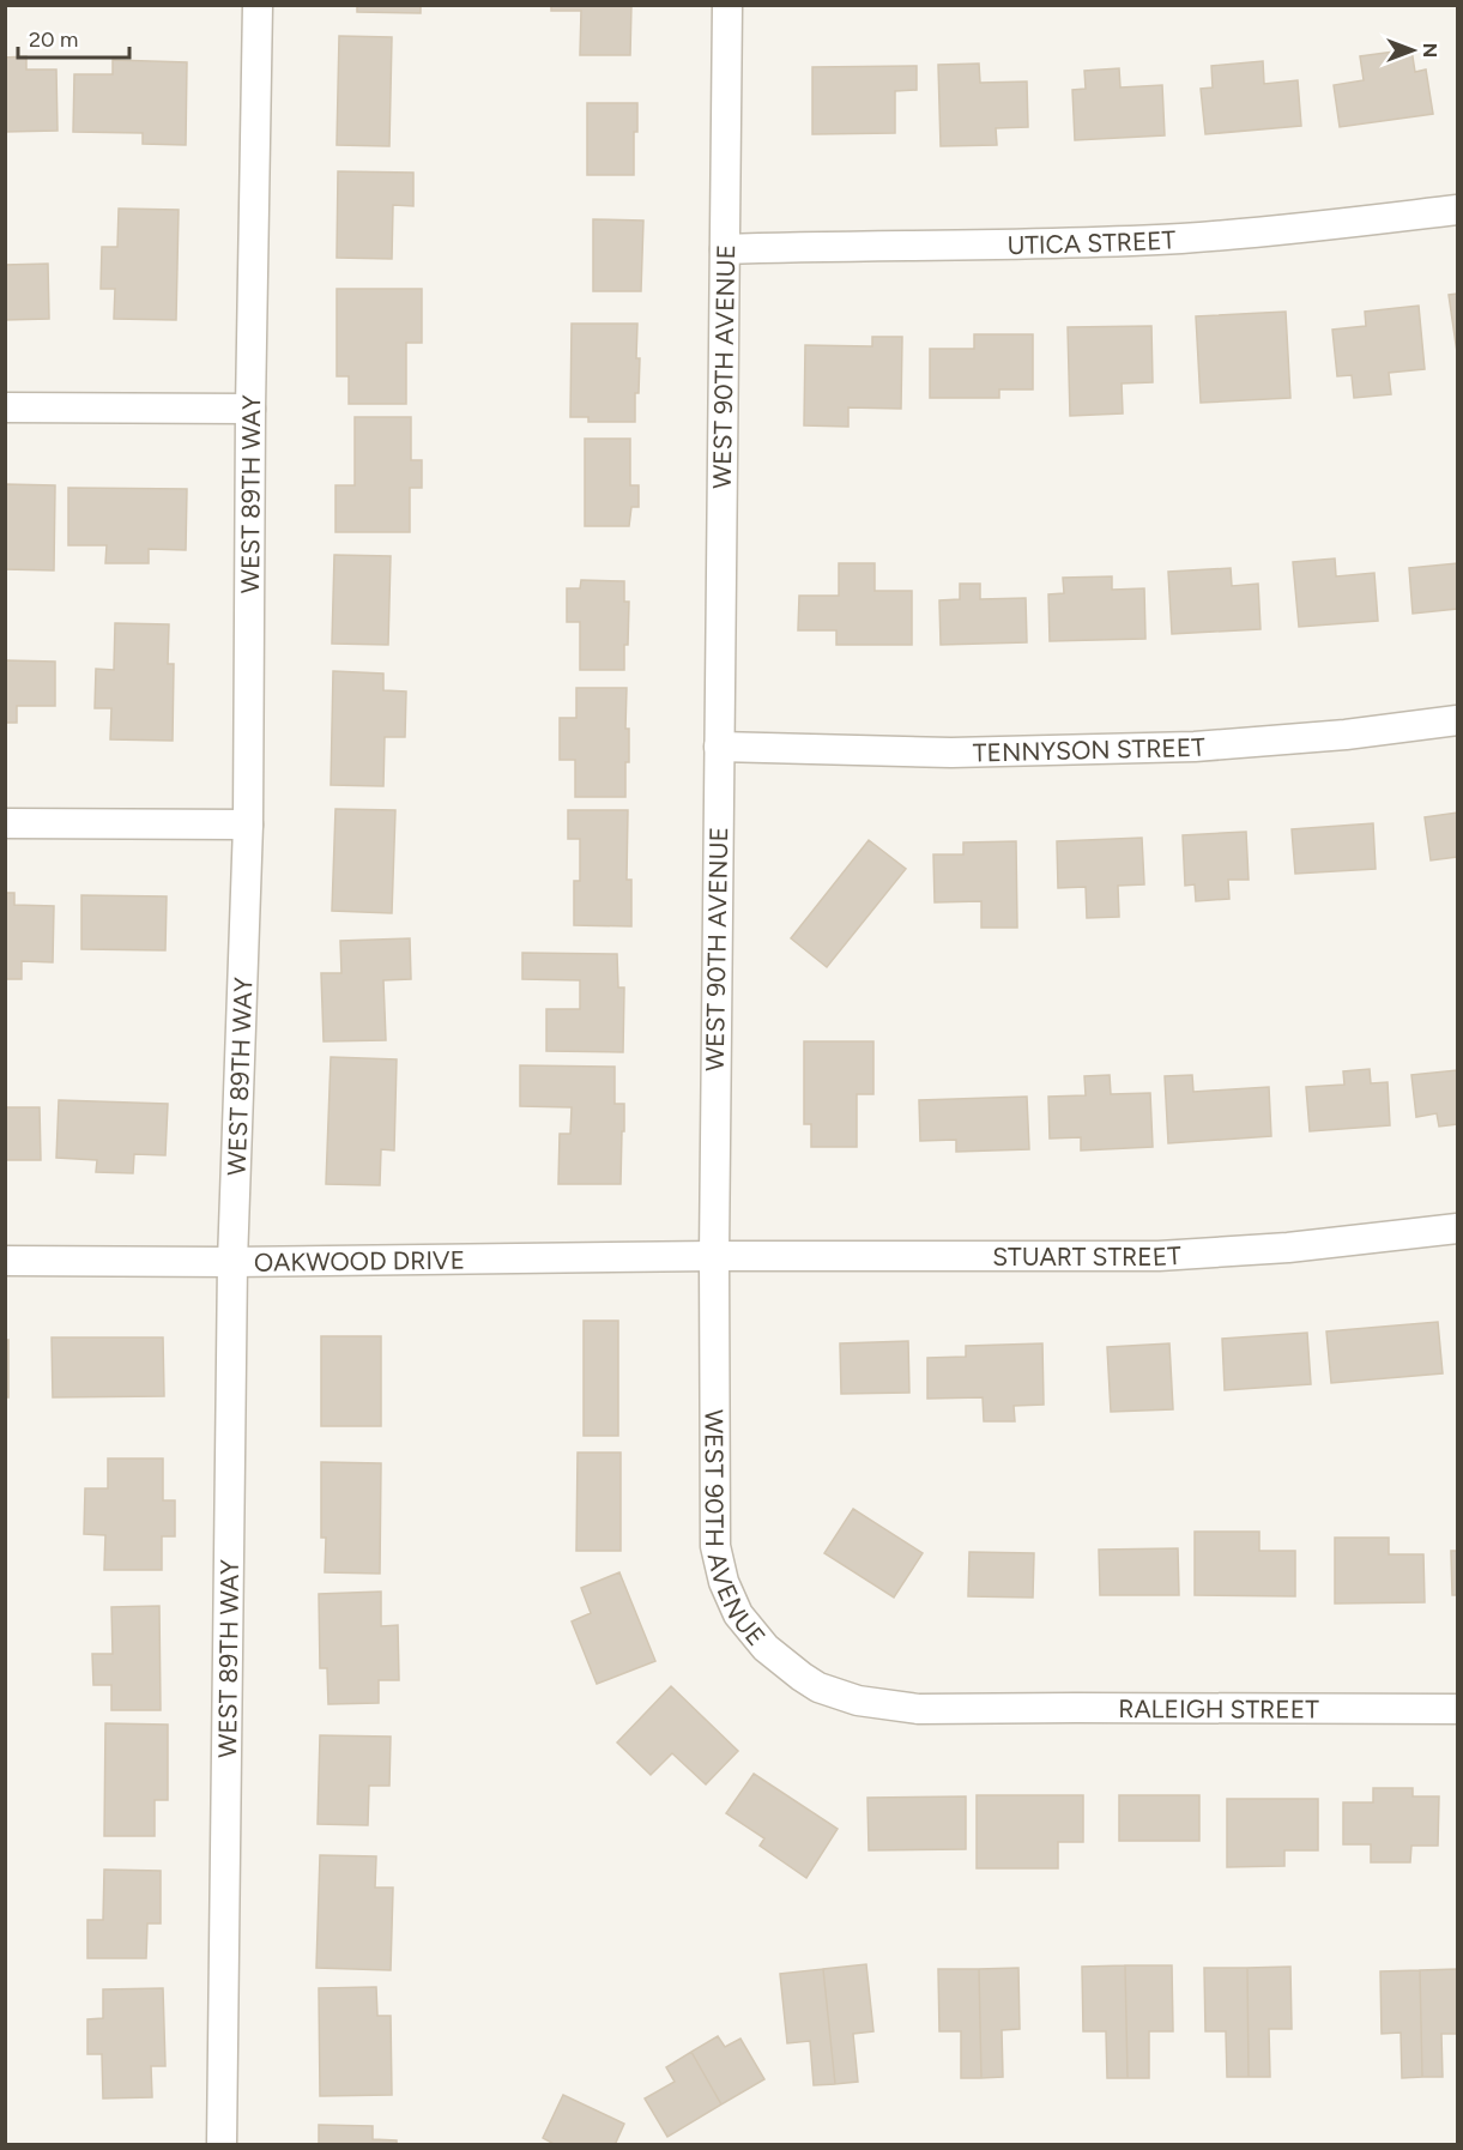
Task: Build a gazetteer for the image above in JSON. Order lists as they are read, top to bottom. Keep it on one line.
{"streets":{"street":["UTICA STREET","WEST 90TH AVENUE","WEST 89TH WAY","TENNYSON STREET","STUART STREET","OAKWOOD DRIVE","RALEIGH STREET"]},"crossings":[["UTICA STREET","WEST 90TH AVENUE"],["WEST 90TH AVENUE","TENNYSON STREET"],["WEST 90TH AVENUE","STUART STREET"],["WEST 90TH AVENUE","OAKWOOD DRIVE"],["WEST 90TH AVENUE","RALEIGH STREET"],["WEST 89TH WAY","OAKWOOD DRIVE"],["STUART STREET","OAKWOOD DRIVE"]],"scale_bar":"20 m","north":"right"}
